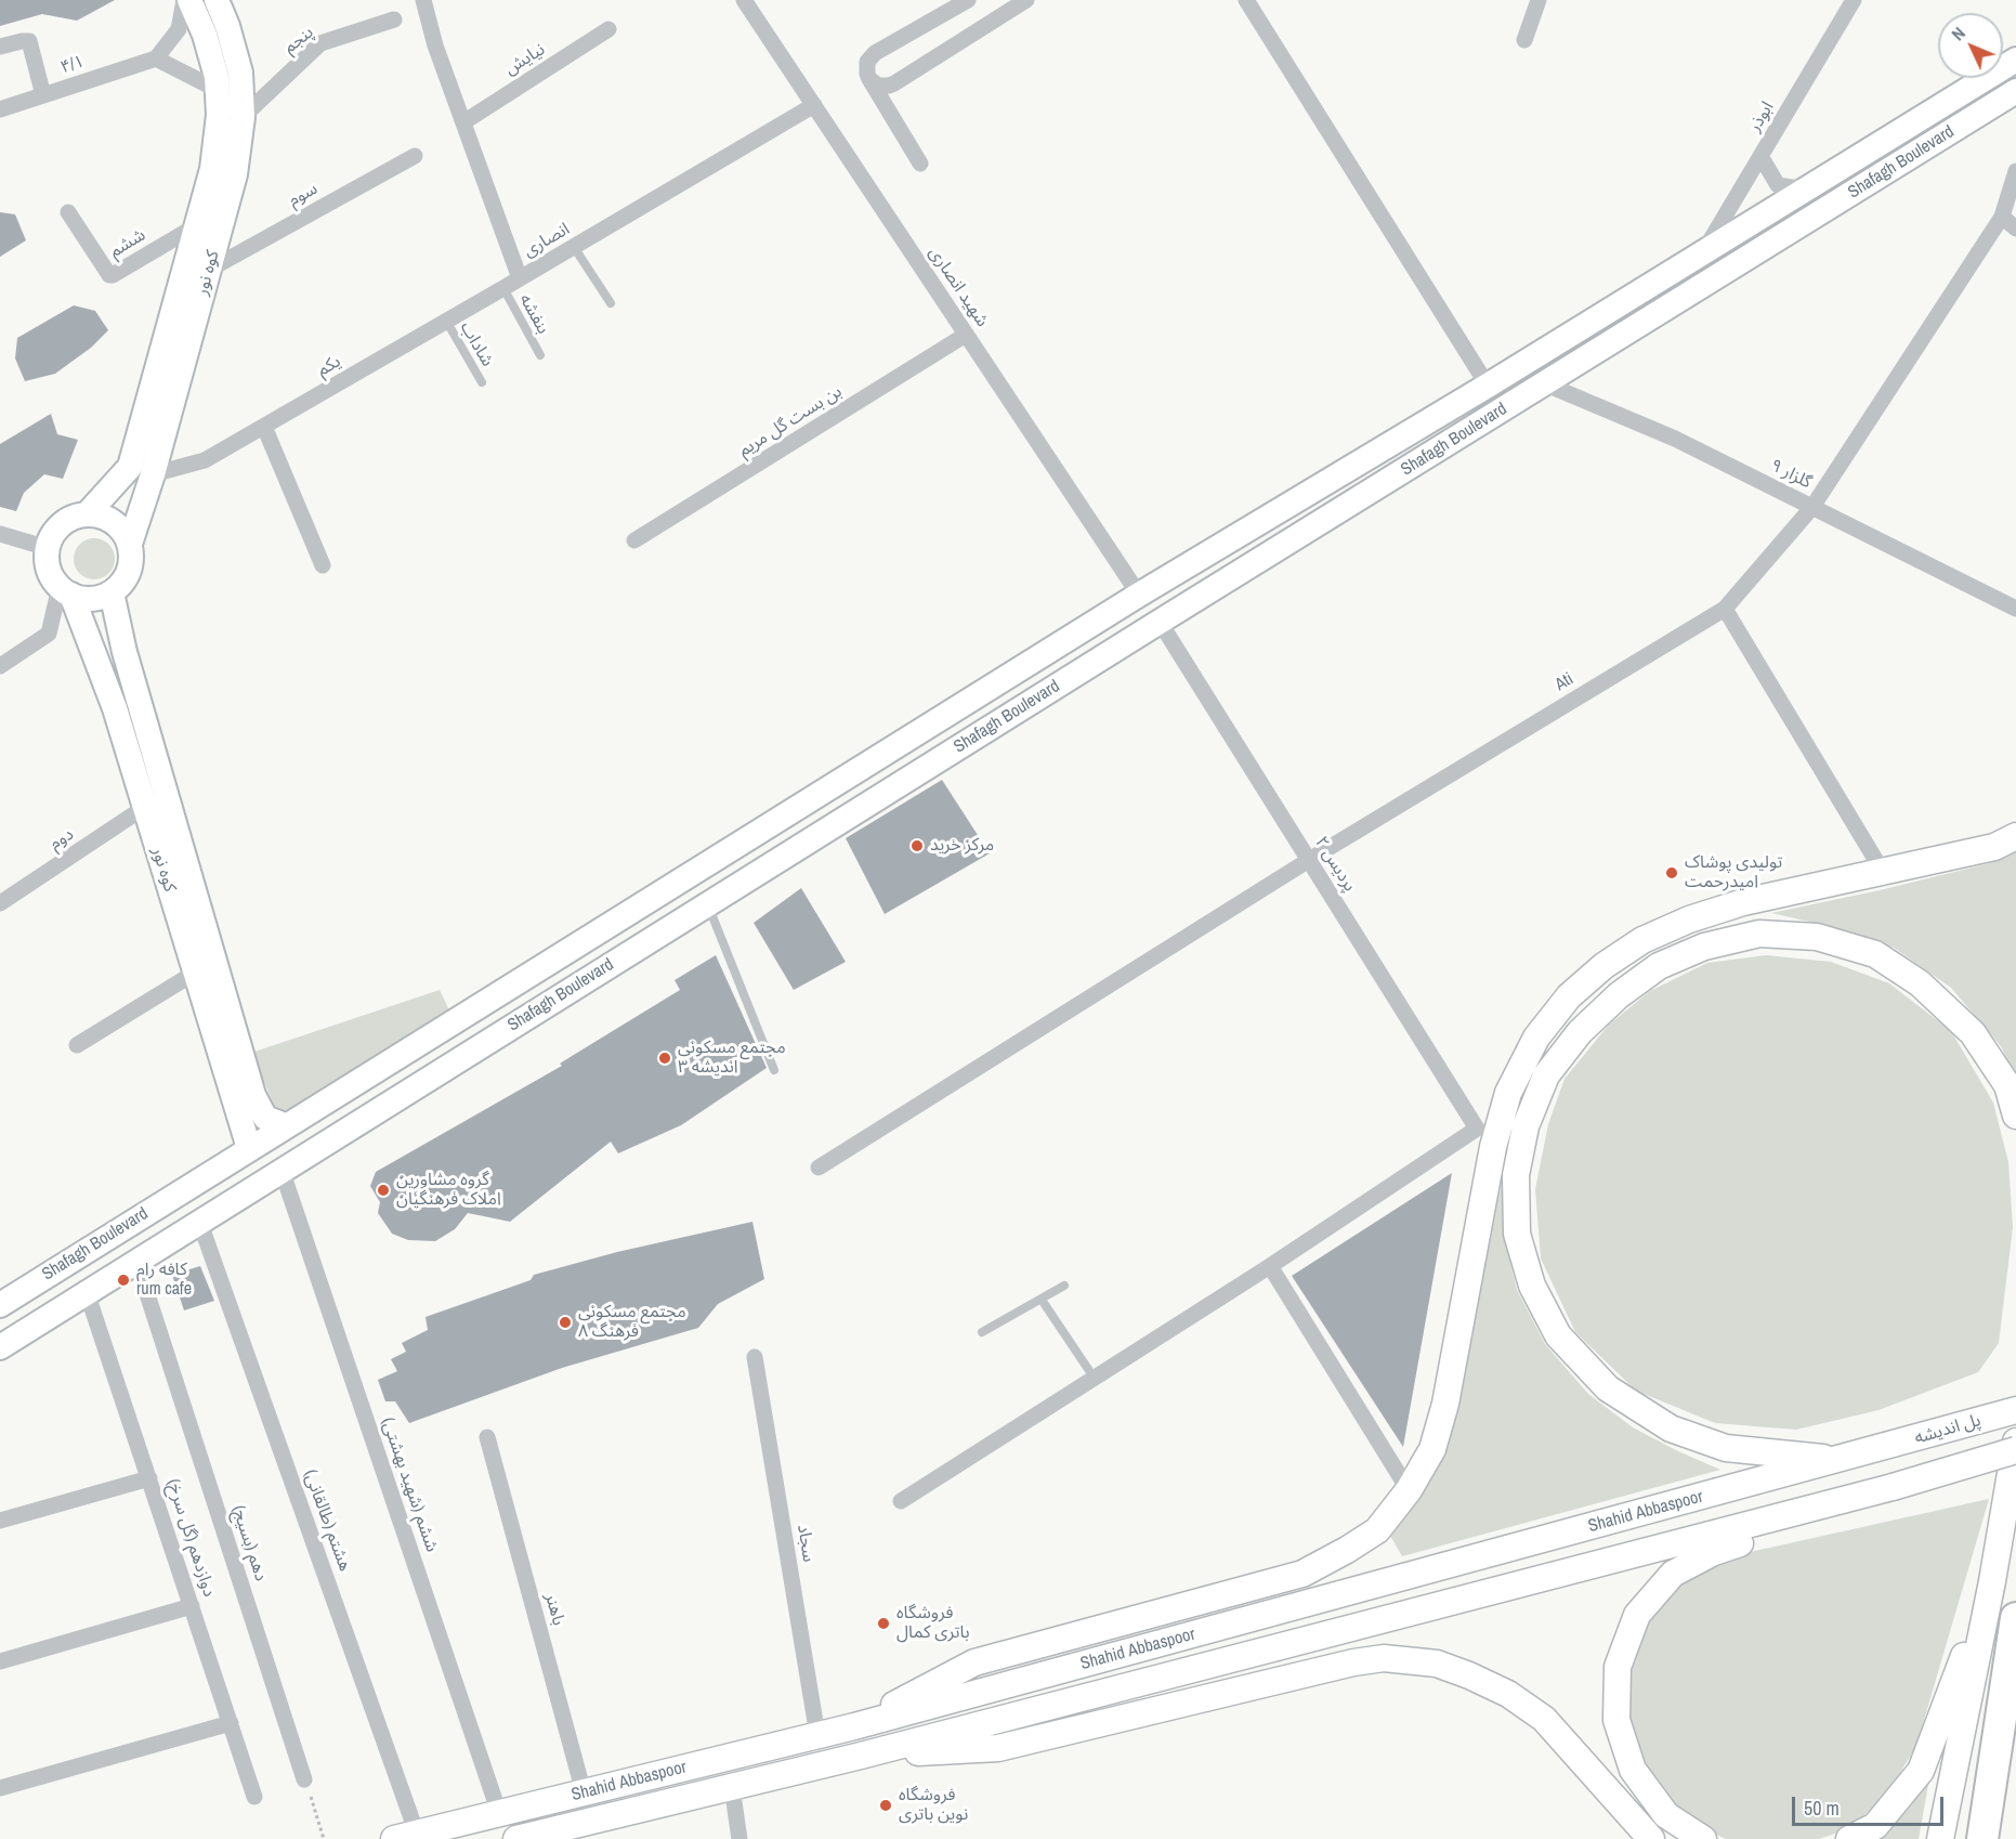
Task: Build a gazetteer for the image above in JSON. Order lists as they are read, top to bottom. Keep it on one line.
{"streets":{"main road":["Shafagh Boulevard","کوه نور","پل اندیشه","Shahid Abbaspoor"],"street":["پنجم","نیایش","۴/۱","ابوذر","سوم","انصاری","ششم","شهید انصاری","یکم","بن بست گل مریم","گلزار ۹","Ati","دوم","پردیس ۲","ششم (شهید بهشتی)","هشتم (طالقانی)","دوازدهم (گل سرخ)","دهم (بسیج)","سجاد","باهنر"],"lane":["بنفشه","شاداب"]},"crossings":[["پنجم","کوه نور"],["نیایش","انصاری"],["ابوذر","Shafagh Boulevard"],["Shafagh Boulevard","کوه نور"],["Shafagh Boulevard","شهید انصاری"],["Shafagh Boulevard","گلزار ۹"],["Shafagh Boulevard","پردیس ۲"],["Shafagh Boulevard","ششم (شهید بهشتی)"],["Shafagh Boulevard","هشتم (طالقانی)"],["Shafagh Boulevard","دوازدهم (گل سرخ)"],["Shafagh Boulevard","دهم (بسیج)"],["سوم","کوه نور"],["انصاری","شهید انصاری"],["انصاری","یکم"],["ششم","کوه نور"],["کوه نور","یکم"],["کوه نور","دوم"],["شهید انصاری","بن بست گل مریم"],["بنفشه","یکم"],["شاداب","یکم"],["گلزار ۹","Ati"],["Ati","پردیس ۲"],["پل اندیشه","Shahid Abbaspoor"],["ششم (شهید بهشتی)","Shahid Abbaspoor"],["Shahid Abbaspoor","هشتم (طالقانی)"],["Shahid Abbaspoor","سجاد"],["Shahid Abbaspoor","باهنر"]],"places":["مرکز خرید","تولیدی پوشاک امیدرحمت","مجتمع مسکونی اندیشه ۳","گروه مشاورین املاک فرهنگیان","کافه رام rum cafe","مجتمع مسکونی فرهنگ ۸","فروشگاه باتری کمال","فروشگاه نوین باتری"],"scale_bar":"50 m","north":"top left"}
